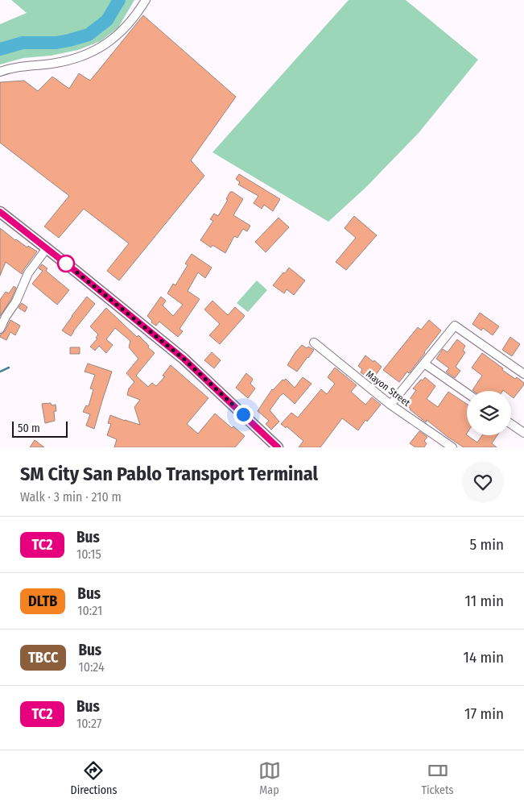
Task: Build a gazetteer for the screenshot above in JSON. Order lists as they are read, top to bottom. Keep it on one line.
{"streets":{"street":["Mayon Street"]},"lines":["bus line TC2"],"scale_bar":"50 m","page":{"scale":"50 m","heading":["SM City San Pablo Transport Terminal","Walk · 3 min · 210 m"],"list":[{"mark":"TC2","name":"Bus","note":"10:15","value":"5 min"},{"mark":"DLTB","name":"Bus","note":"10:21","value":"11 min"},{"mark":"TBCC","name":"Bus","note":"10:24","value":"14 min"},{"mark":"TC2","name":"Bus","note":"10:27","value":"17 min"}],"tabs":["Directions","Map","Tickets"]}}
